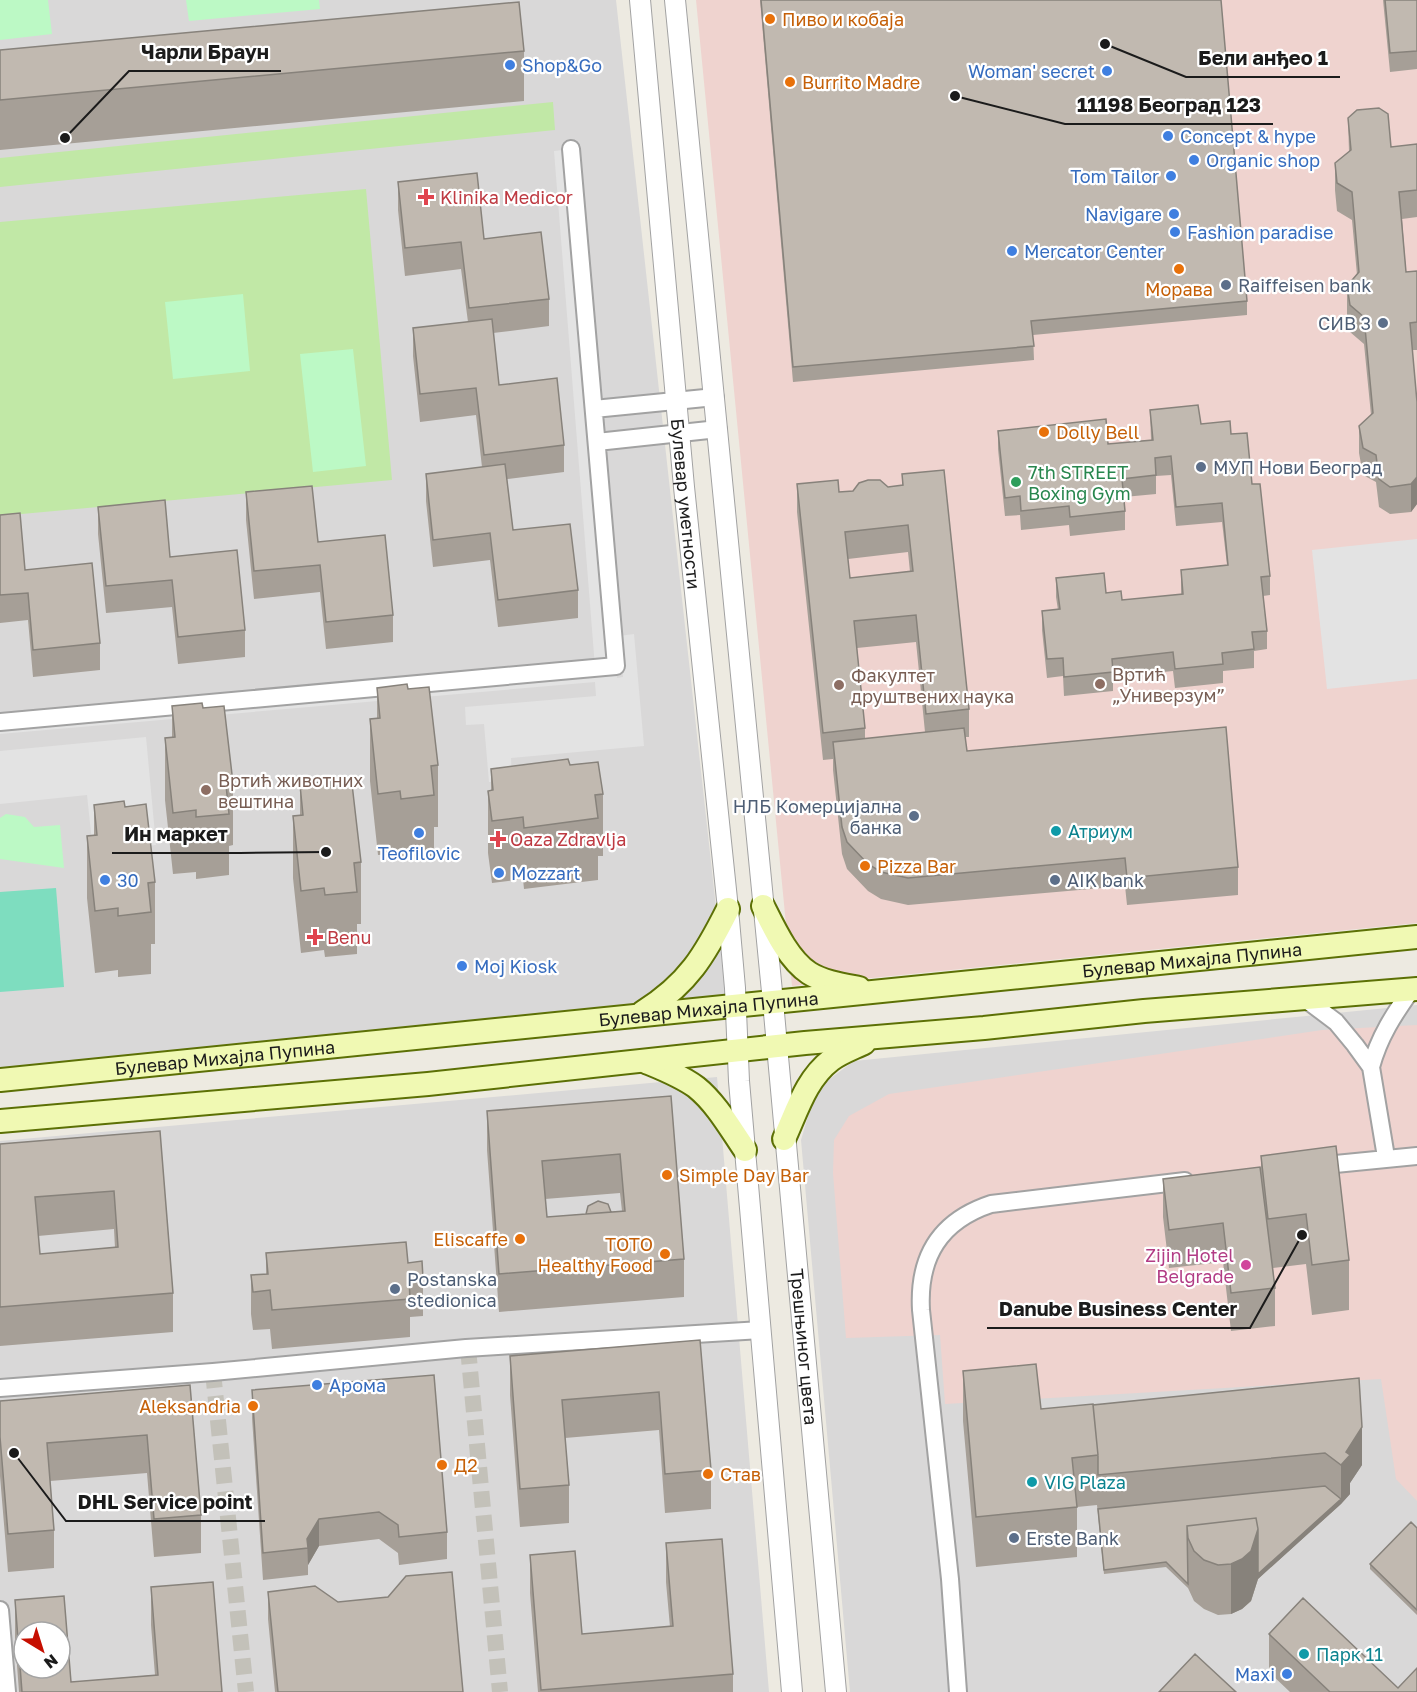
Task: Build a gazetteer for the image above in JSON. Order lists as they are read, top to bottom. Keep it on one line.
{"streets":{"main road":["Булевар Михајла Пупина"],"street":["Булевар уметности","Трешњиног цвета"]},"crossings":[["Булевар уметности","Булевар Михајла Пупина"],["Булевар Михајла Пупина","Трешњиног цвета"]],"places":{"other":["Пиво и кобаја","Бели анђео 1","Shop&Go","Woman' secret","Burrito Madre","11198 Београд 123","Concept & hype","Чарли Браун","Organic shop","Tom Tailor","Navigare","Fashion paradise","Mercator Center","Морава","Raiffeisen bank","СИВ 3","Dolly Bell","МУП Нови Београд","7th STREET Boxing Gym","Вртић „Универзум”","Факултет друштвених наука","Вртић животних вештина","НЛБ Комерцијална банка","Атриум","Teofilovic","Ин маркет","Pizza Bar","Mozzart","30","AIK bank","Moj Kiosk","Simple Day Bar","Danube Business Center","Eliscaffe","TOTO Healthy Food","Zijin Hotel Belgrade","Postanska stedionica","Арома","Aleksandria","DHL Service point","Д2","Став","VIG Plaza","Erste Bank","Парк 11","Maxi"],"health":["Klinika Medicor","Oaza Zdravlja","Benu"]},"north":"bottom right"}
